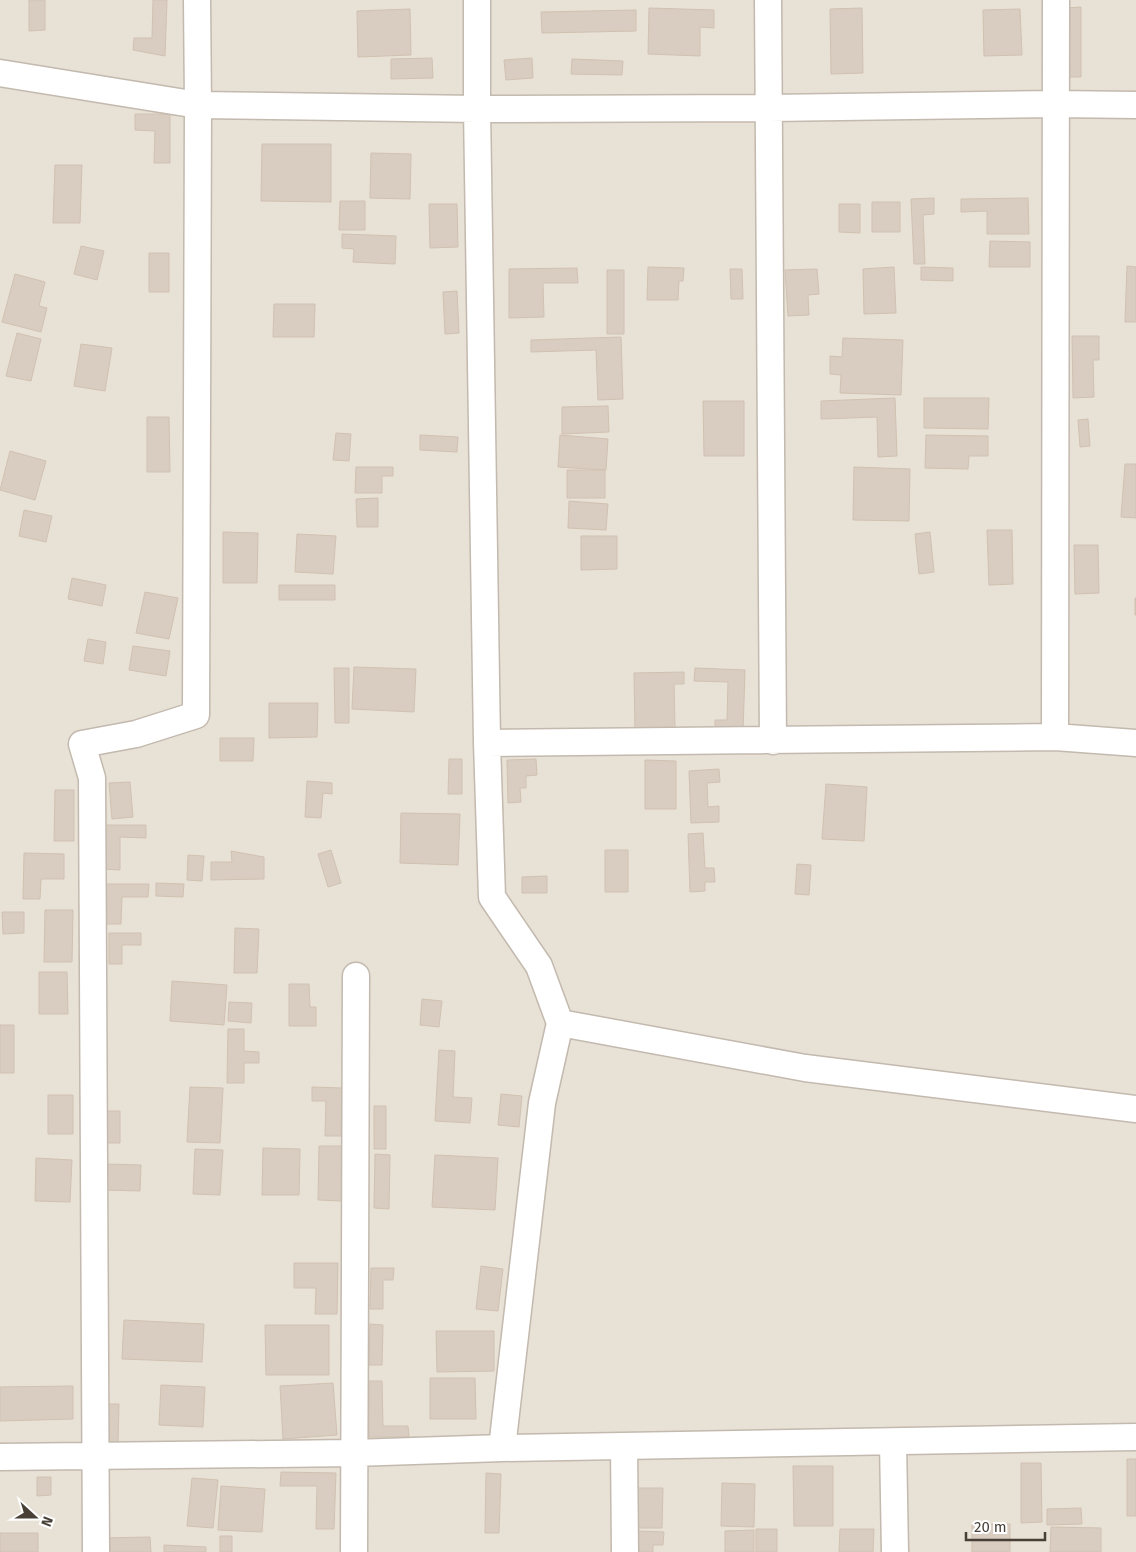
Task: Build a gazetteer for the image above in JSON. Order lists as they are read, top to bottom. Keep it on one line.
{"scale_bar":"20 m","north":"right"}
